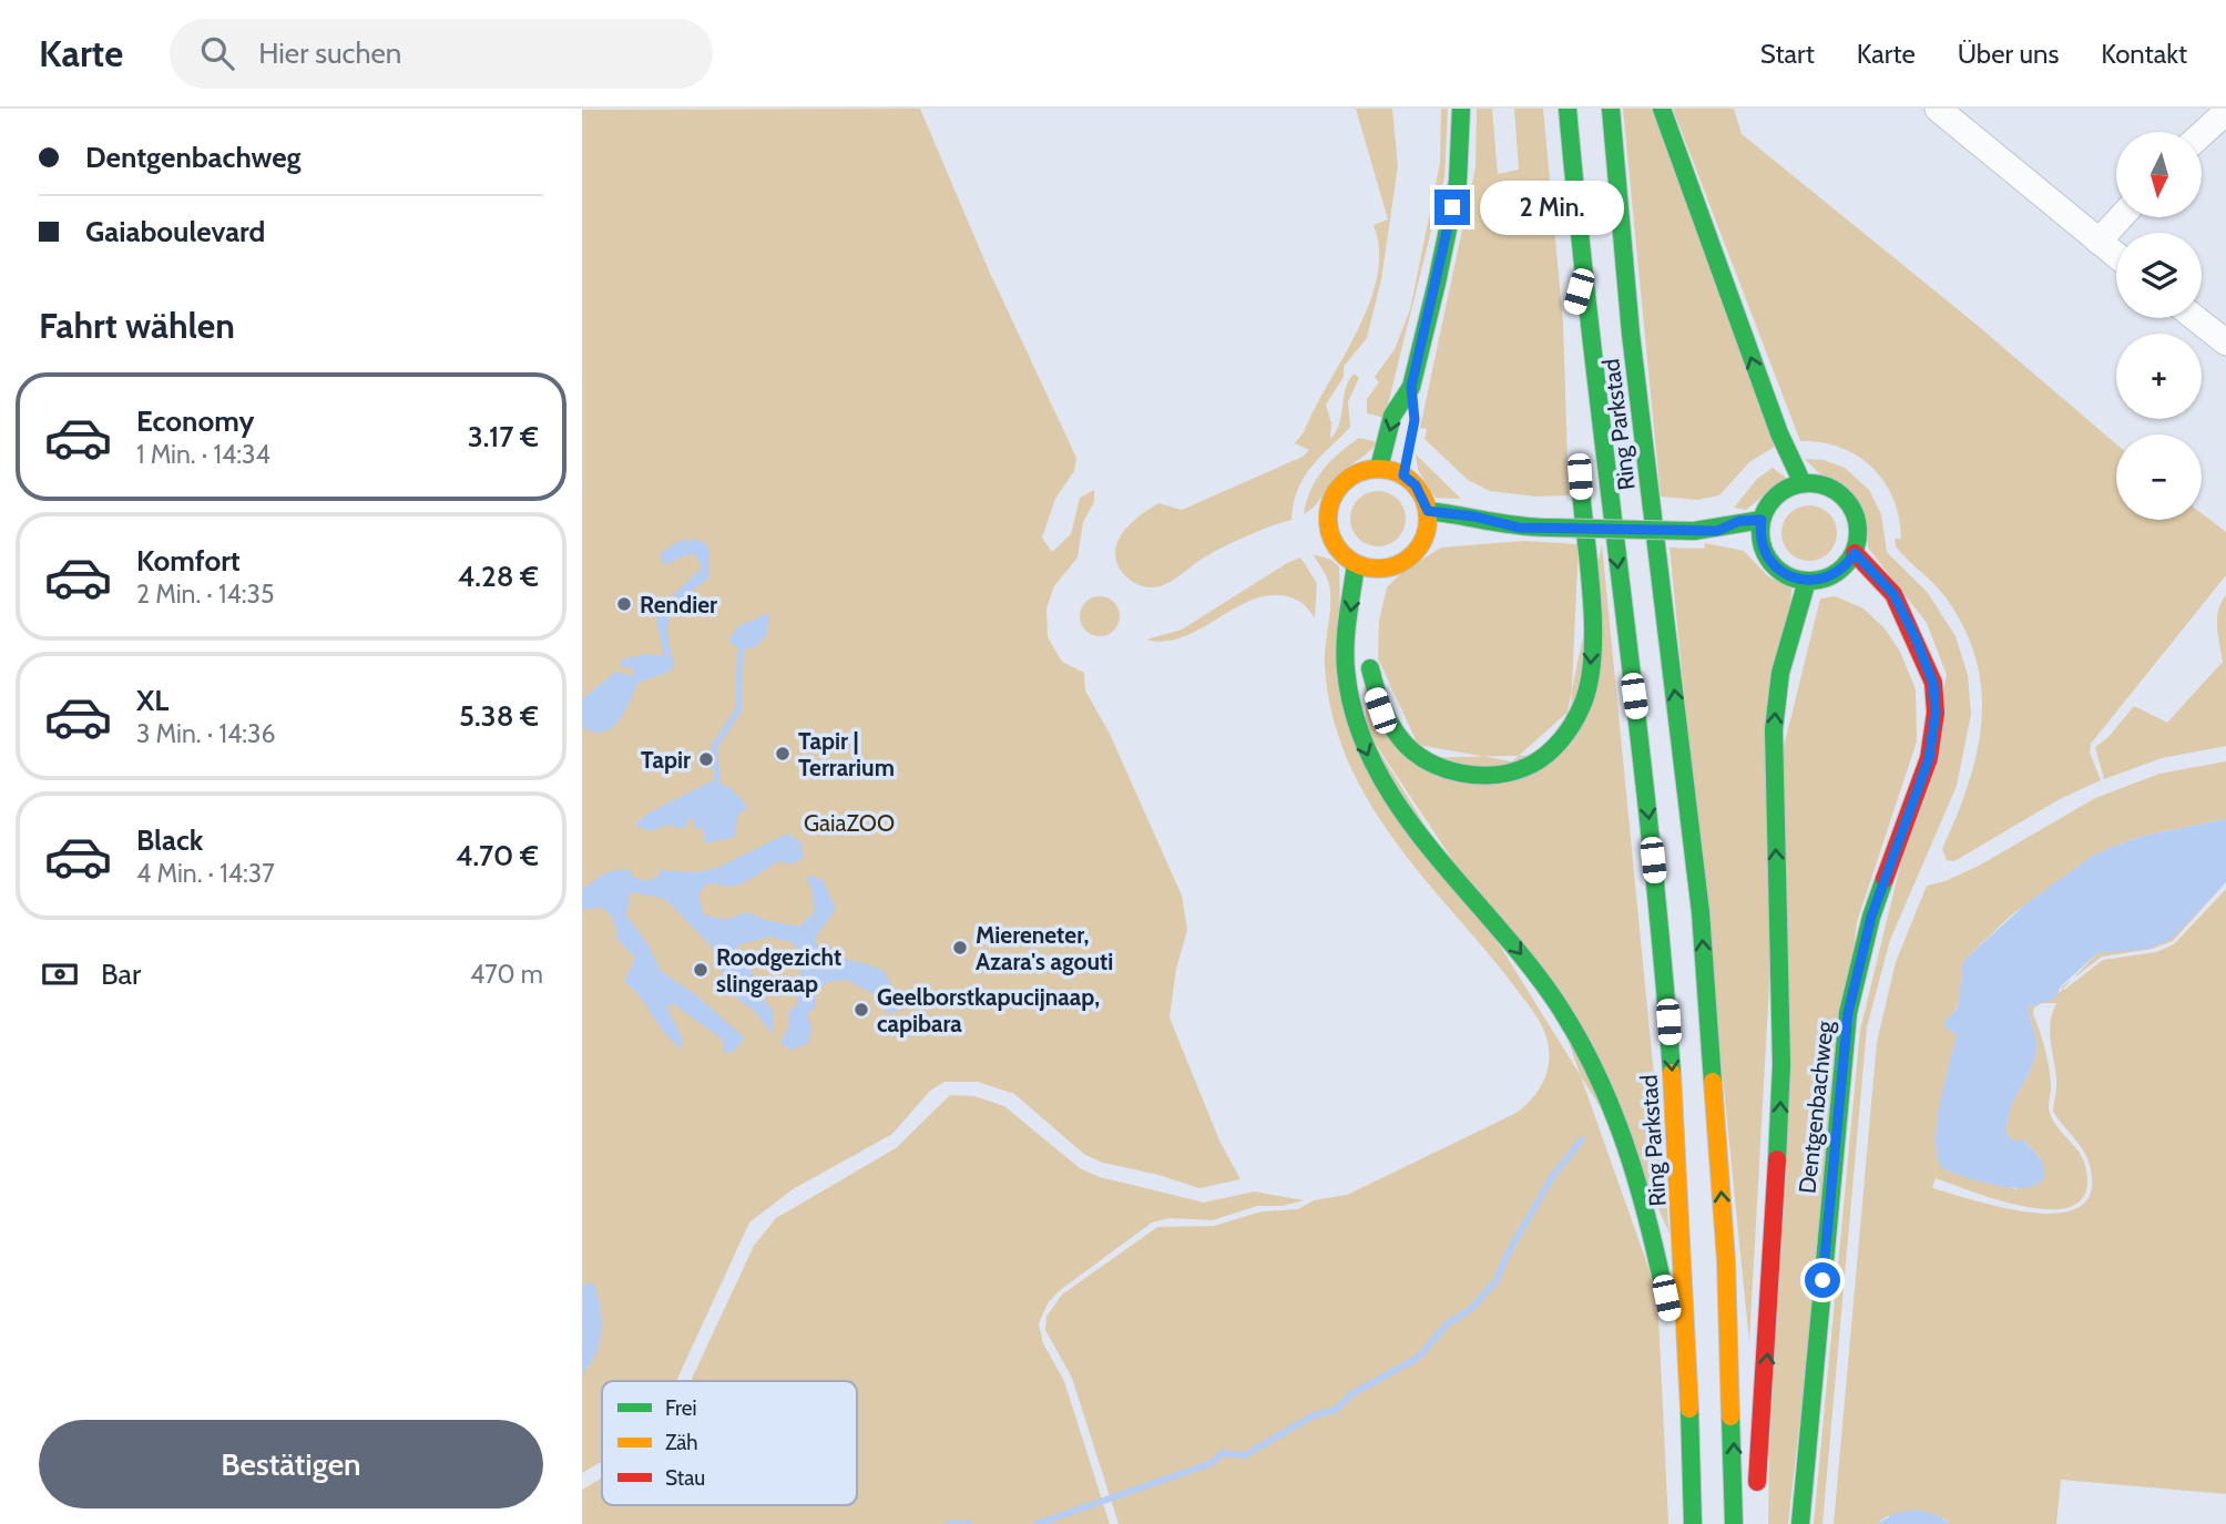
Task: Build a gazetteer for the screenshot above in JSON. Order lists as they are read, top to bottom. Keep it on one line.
{"streets":{"main road":["Ring Parkstad","Dentgenbachweg"]},"parks":["GaiaZOO"],"places":["Rendier","Tapir | Terrarium","Tapir","Miereneter, Azara's agouti","Roodgezicht slingeraap","Geelborstkapucijnaap, capibara"],"legend":["Frei","Zäh","Stau"],"north":"bottom","page":{"header":"Karte","search":"Hier suchen","nav":["Start","Karte","Über uns","Kontakt"],"banner":["Dentgenbachweg","Gaiaboulevard"],"map_buttons":["+","−"],"bubble":"2 Min.","heading":"Fahrt wählen","list":[{"name":"Economy","note":"1 Min. · 14:34","value":"3.17 €"},{"name":"Komfort","note":"2 Min. · 14:35","value":"4.28 €"},{"name":"XL","note":"3 Min. · 14:36","value":"5.38 €"},{"name":"Black","note":"4 Min. · 14:37","value":"4.70 €"}],"pay":["Bar","470 m"],"buttons":"Bestätigen"}}
